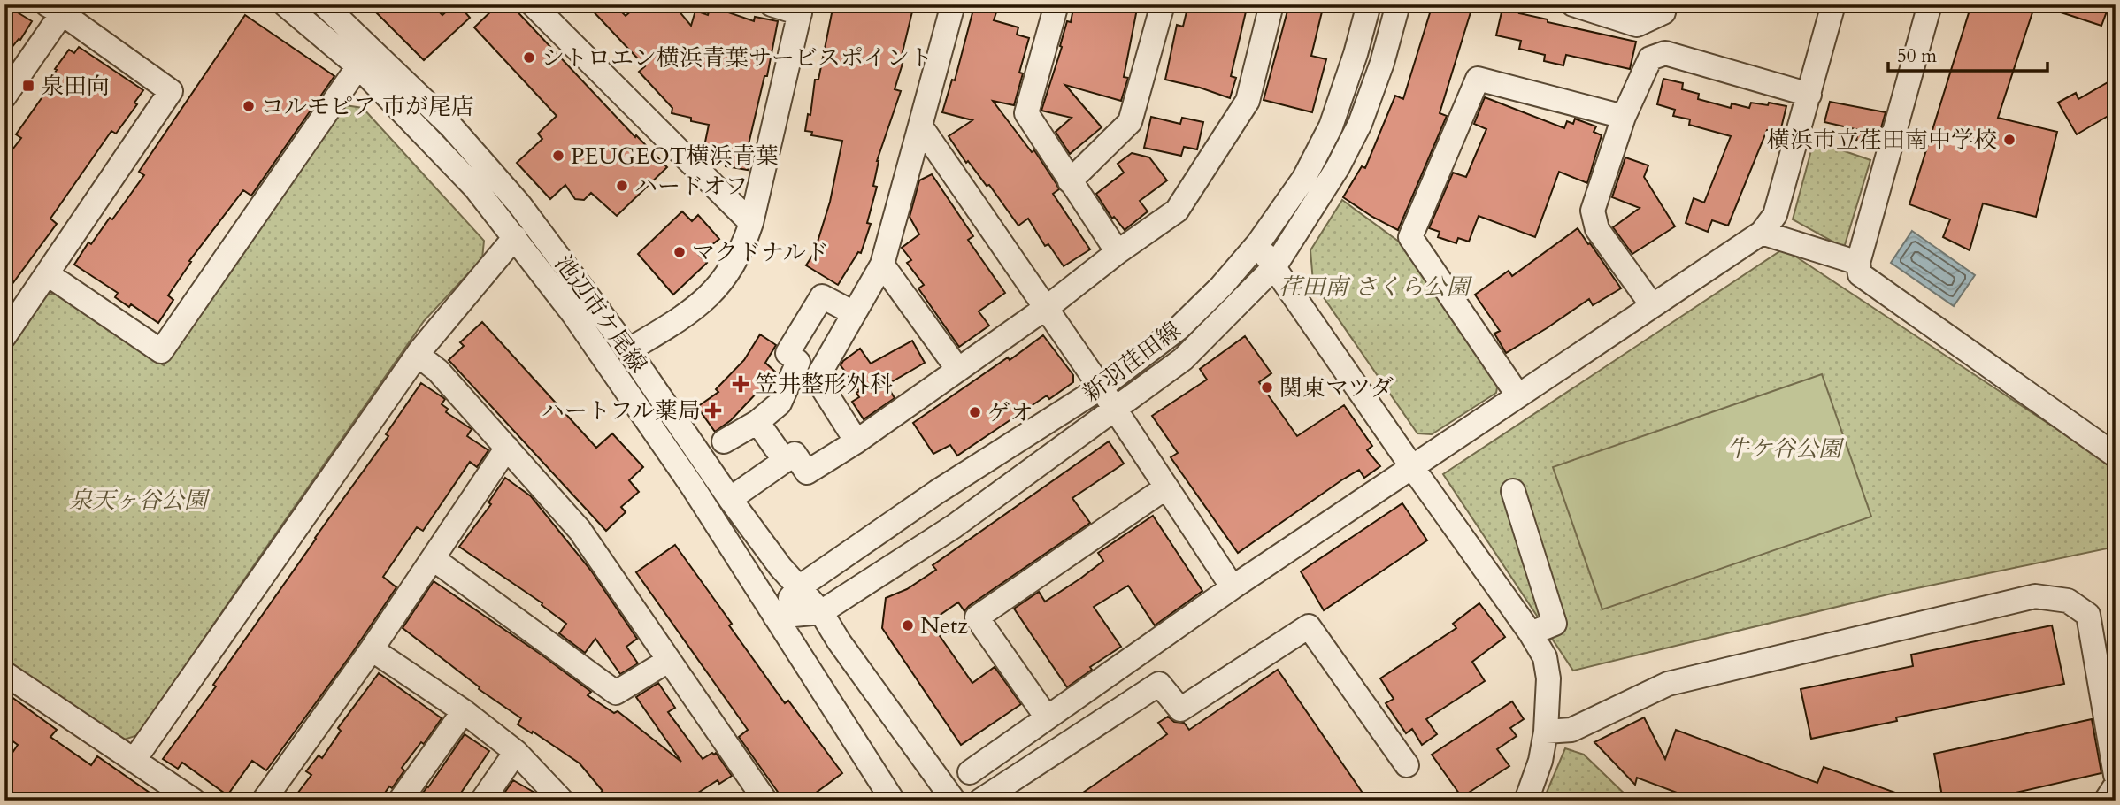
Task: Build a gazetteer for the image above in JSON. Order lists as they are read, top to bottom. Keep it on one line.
{"streets":{"street":["池辺市ケ尾線","新羽荏田線"]},"crossings":[["池辺市ケ尾線","新羽荏田線"]],"parks":["荏田南 さくら公園","牛ケ谷公園","泉天ヶ谷公園"],"places":{"other":["シトロエン横浜青葉サービスポイント","コルモピア 市が尾店","横浜市立荏田南中学校","PEUGEOT横浜青葉","ハードオフ","マクドナルド","関東マツダ","ゲオ","Netz"],"transit":["泉田向"],"health":["笠井整形外科","ハートフル薬局"]},"scale_bar":"50 m"}
